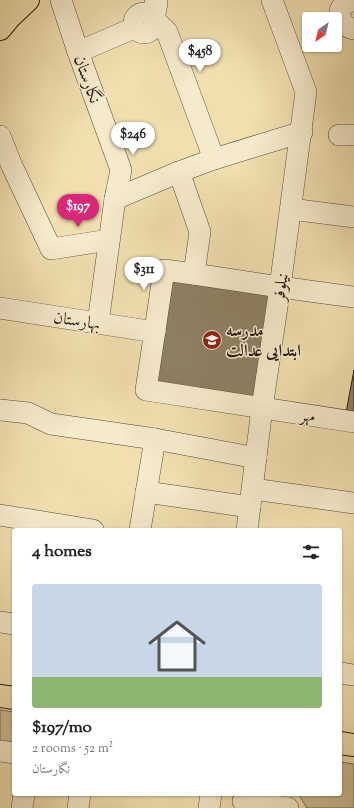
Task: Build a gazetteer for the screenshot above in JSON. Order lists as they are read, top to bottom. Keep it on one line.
{"streets":{"street":["نگارستان","نیلوفر","بهارستان","مهر"]},"crossings":[["نگارستان","بهارستان"],["نیلوفر","مهر"],["بهارستان","مهر"]],"places":{"school or university":["مدرسه ابتدایی عدالت"]},"north":"bottom left","page":{"price":["$458","$246","$197","$311"],"heading":"4 homes","list":[{"name":"$197/mo","note":"2 rooms · 52 m² · نگارستان"}]}}
